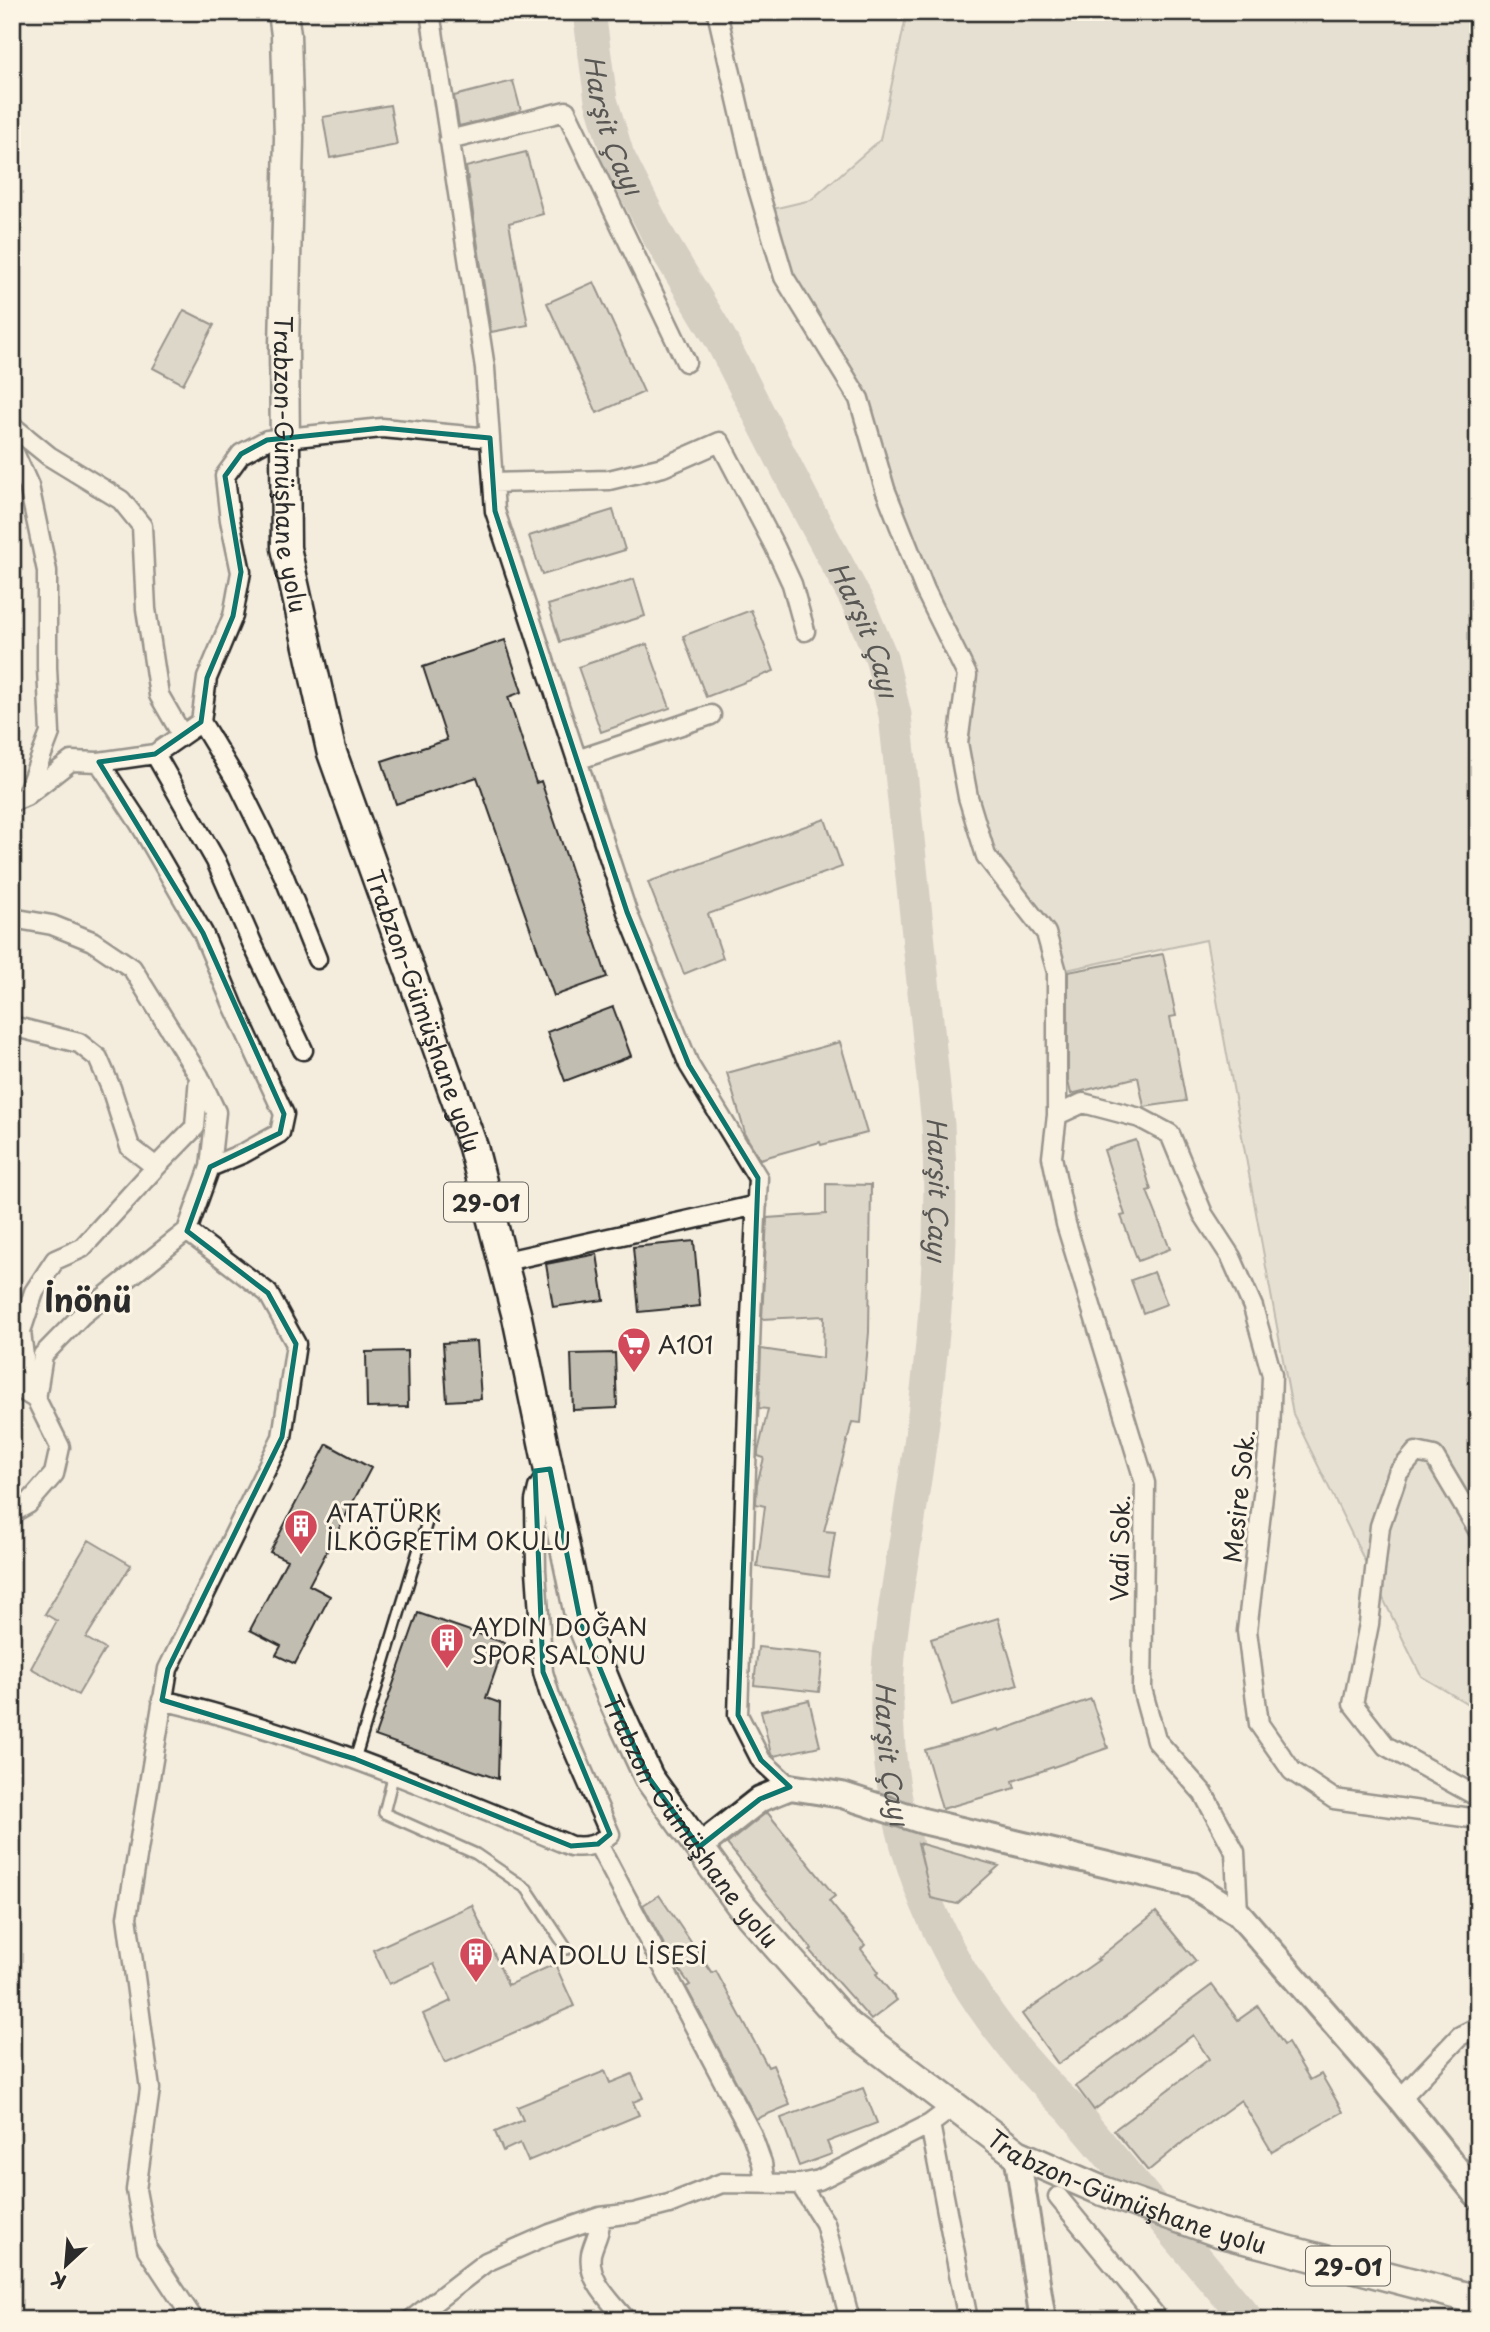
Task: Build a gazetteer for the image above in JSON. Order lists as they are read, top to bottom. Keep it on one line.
{"streets":{"main road":["Trabzon-Gümüşhane yolu","29-01"],"street":["Mesire Sok.","Vadi Sok."]},"crossings":[["Mesire Sok.","Vadi Sok."]],"districts":["İnönü"],"water":["Harşit Çayı"],"places":{"supermarket":["A101"],"building":["ATATÜRK İLKÖGRETİM OKULU","AYDIN DOĞAN SPOR SALONU","ANADOLU LİSESİ"]},"north":"bottom left"}
